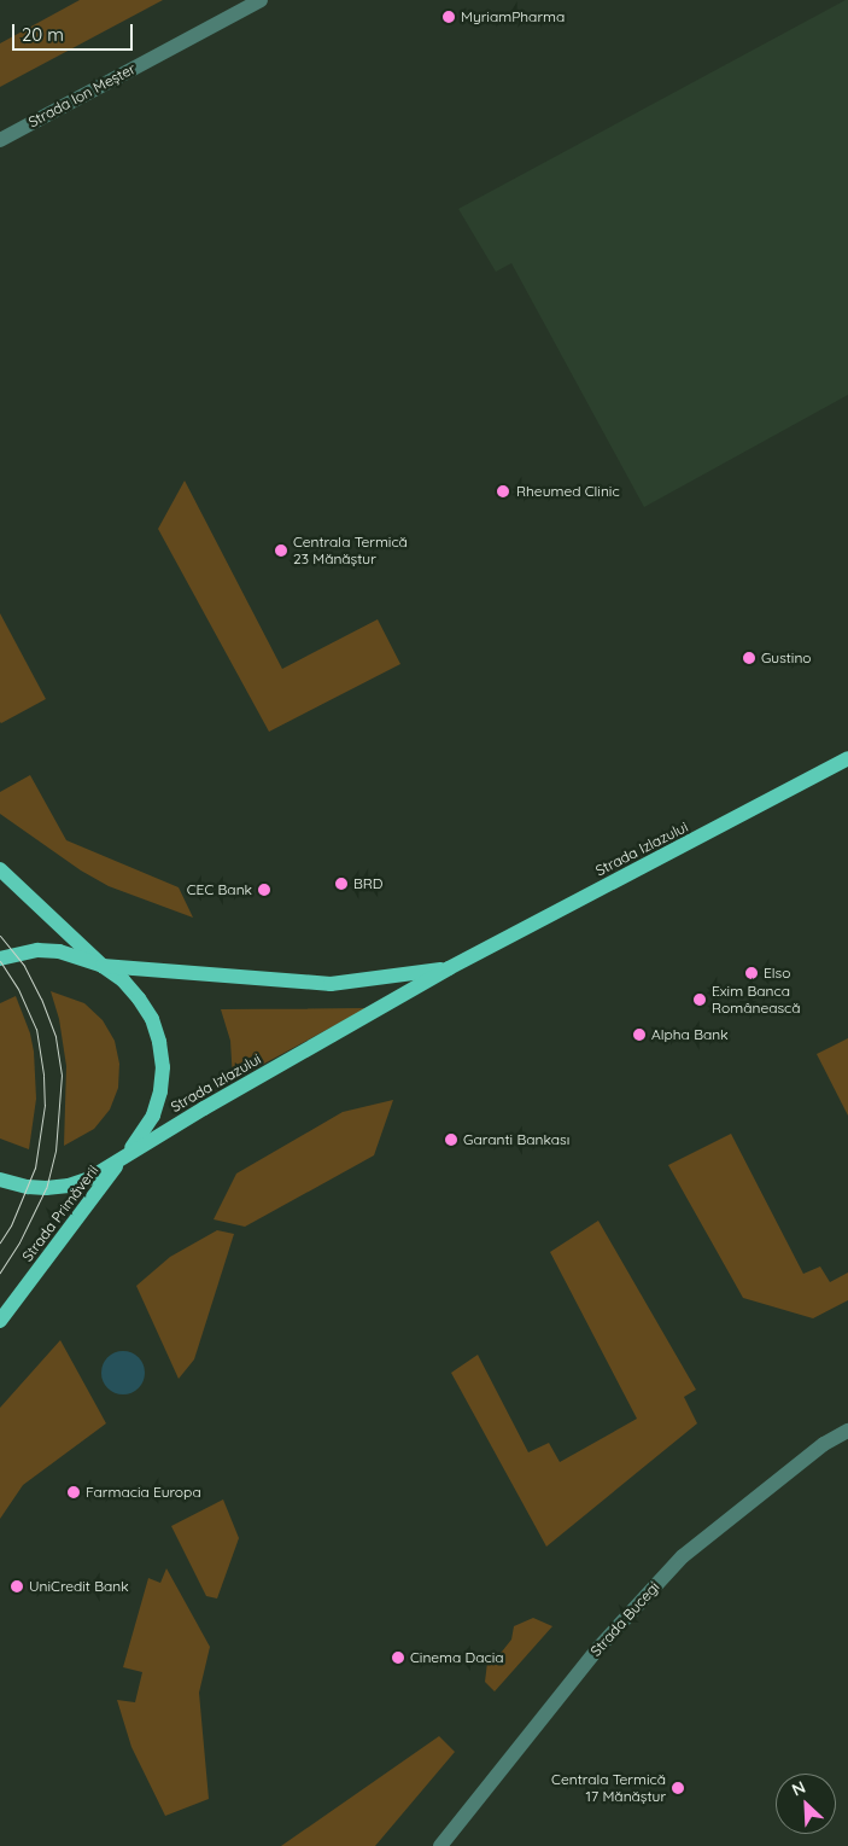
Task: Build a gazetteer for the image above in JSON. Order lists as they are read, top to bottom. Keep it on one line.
{"streets":{"main road":["Strada Izlazului","Strada Primăverii"],"street":["Strada Ion Meșter","Strada Bucegi"]},"crossings":[["Strada Izlazului","Strada Primăverii"]],"places":["MyriamPharma","Rheumed Clinic","Centrala Termică 23 Mănăștur","Gustino","BRD","CEC Bank","Elso","Exim Banca Românească","Alpha Bank","Garanti Bankası","Farmacia Europa","UniCredit Bank","Cinema Dacia","Centrala Termică 17 Mănăștur"],"scale_bar":"20 m","north":"top left"}
